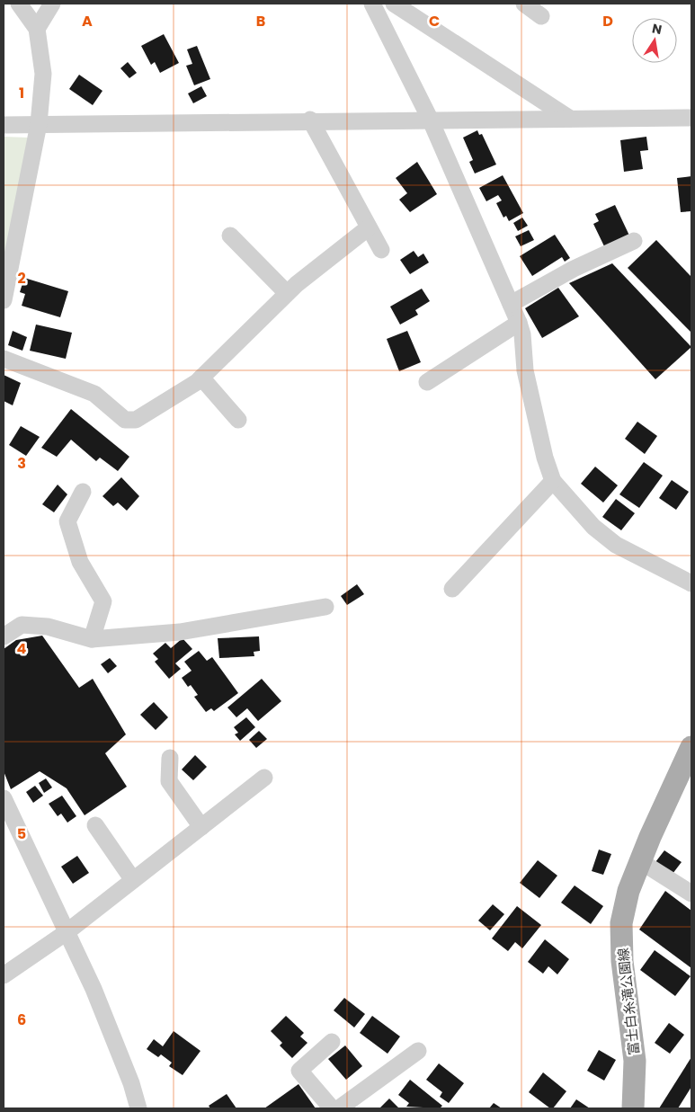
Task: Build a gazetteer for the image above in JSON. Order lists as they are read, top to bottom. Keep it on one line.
{"streets":{"main road":["富士白糸滝公園線"]},"north":"top","grid":{"columns":["A","B","C","D"],"rows":["1","2","3","4","5","6"]}}
